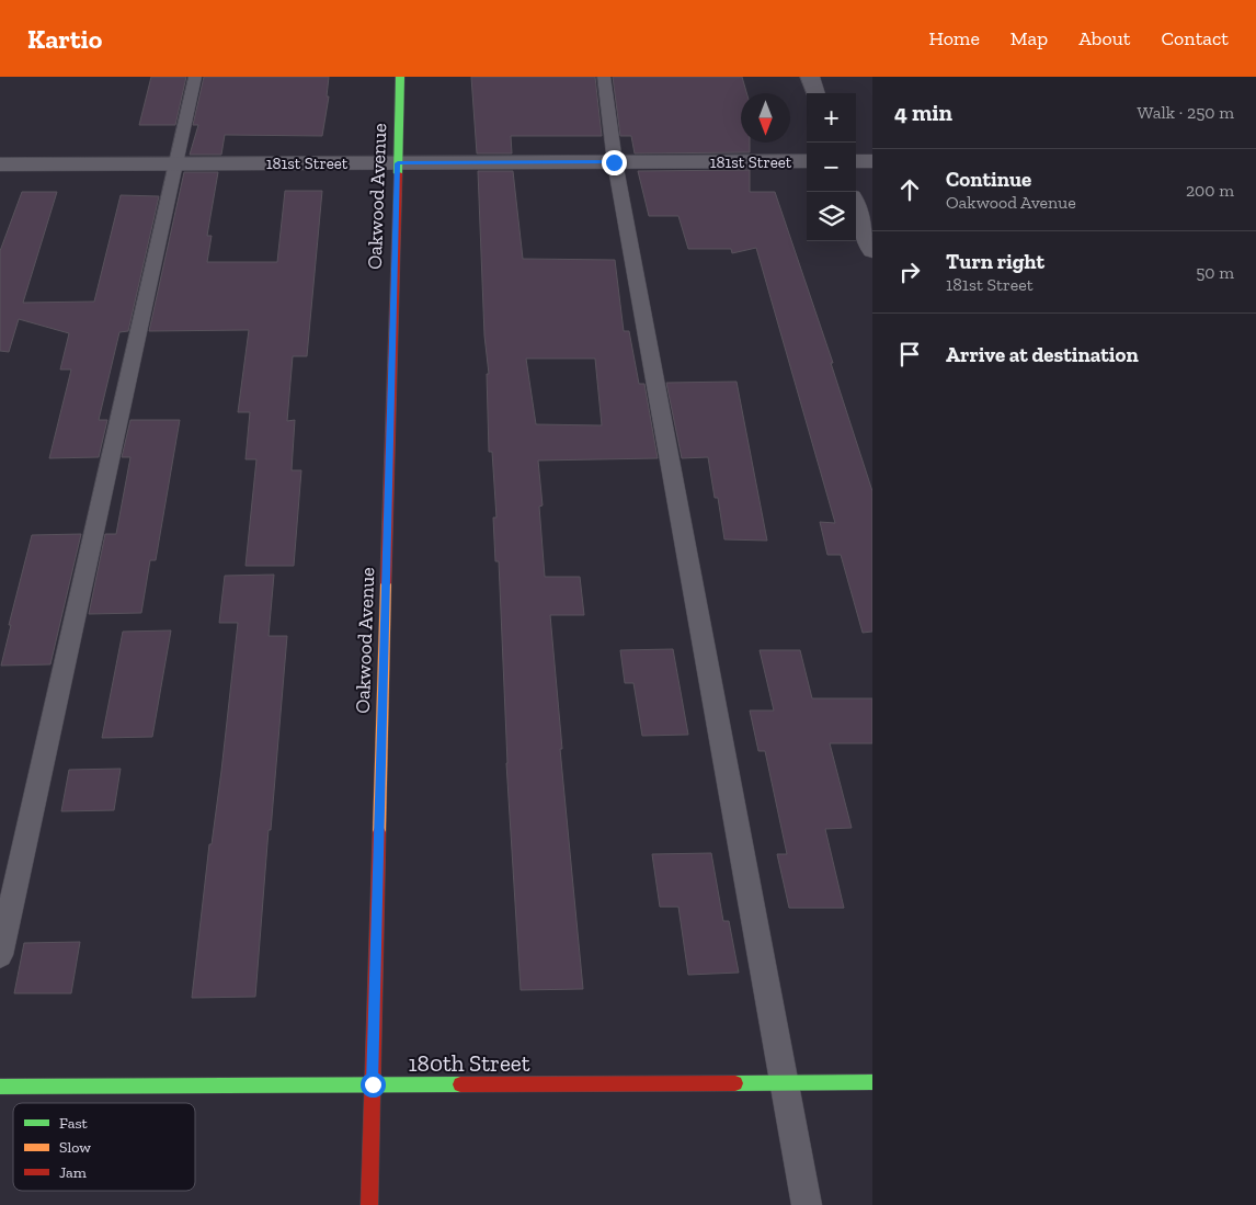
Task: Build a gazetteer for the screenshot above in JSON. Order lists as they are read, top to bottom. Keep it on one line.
{"streets":{"street":["181st Street","Oakwood Avenue","180th Street"]},"crossings":[["181st Street","Oakwood Avenue"],["Oakwood Avenue","180th Street"]],"legend":["Fast","Slow","Jam"],"north":"bottom","page":{"header":"Kartio","nav":["Home","Map","About","Contact"],"heading":["4 min","Walk · 250 m"],"map_buttons":["+","−"],"list":[["Continue","Oakwood Avenue","200 m"],["Turn right","181st Street","50 m"],"Arrive at destination"]}}
